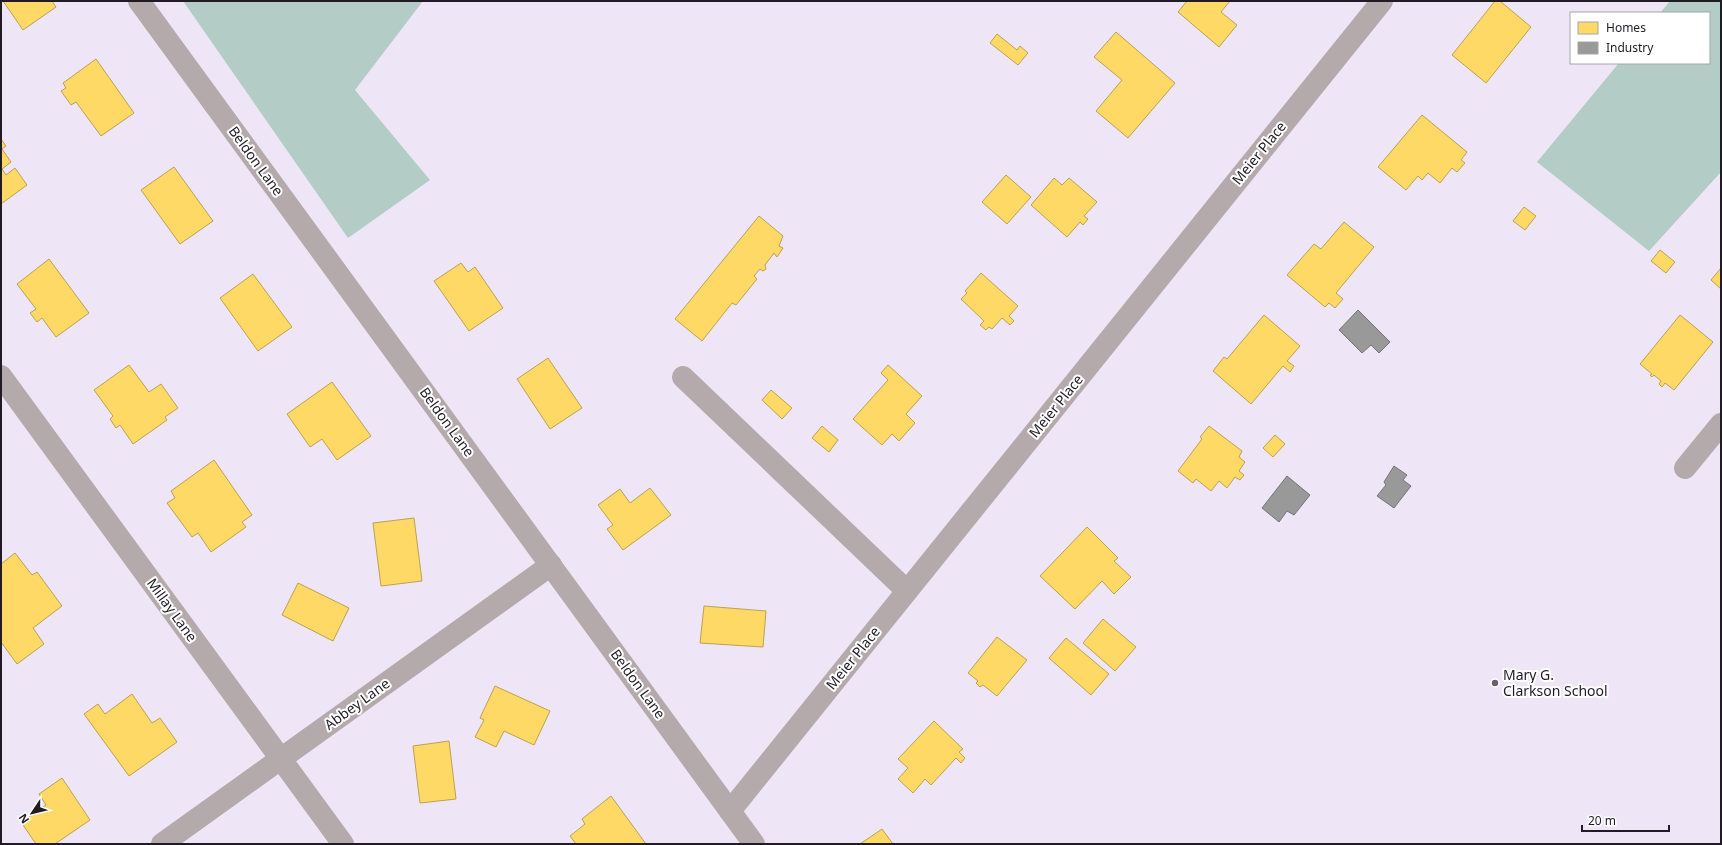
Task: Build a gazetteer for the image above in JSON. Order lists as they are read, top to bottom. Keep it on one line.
{"streets":{"street":["Meier Place","Beldon Lane","Millay Lane","Abbey Lane"]},"crossings":[["Meier Place","Beldon Lane"],["Beldon Lane","Abbey Lane"],["Millay Lane","Abbey Lane"]],"places":["Mary G. Clarkson School"],"legend":["Homes","Industry"],"scale_bar":"20 m","north":"bottom left"}
